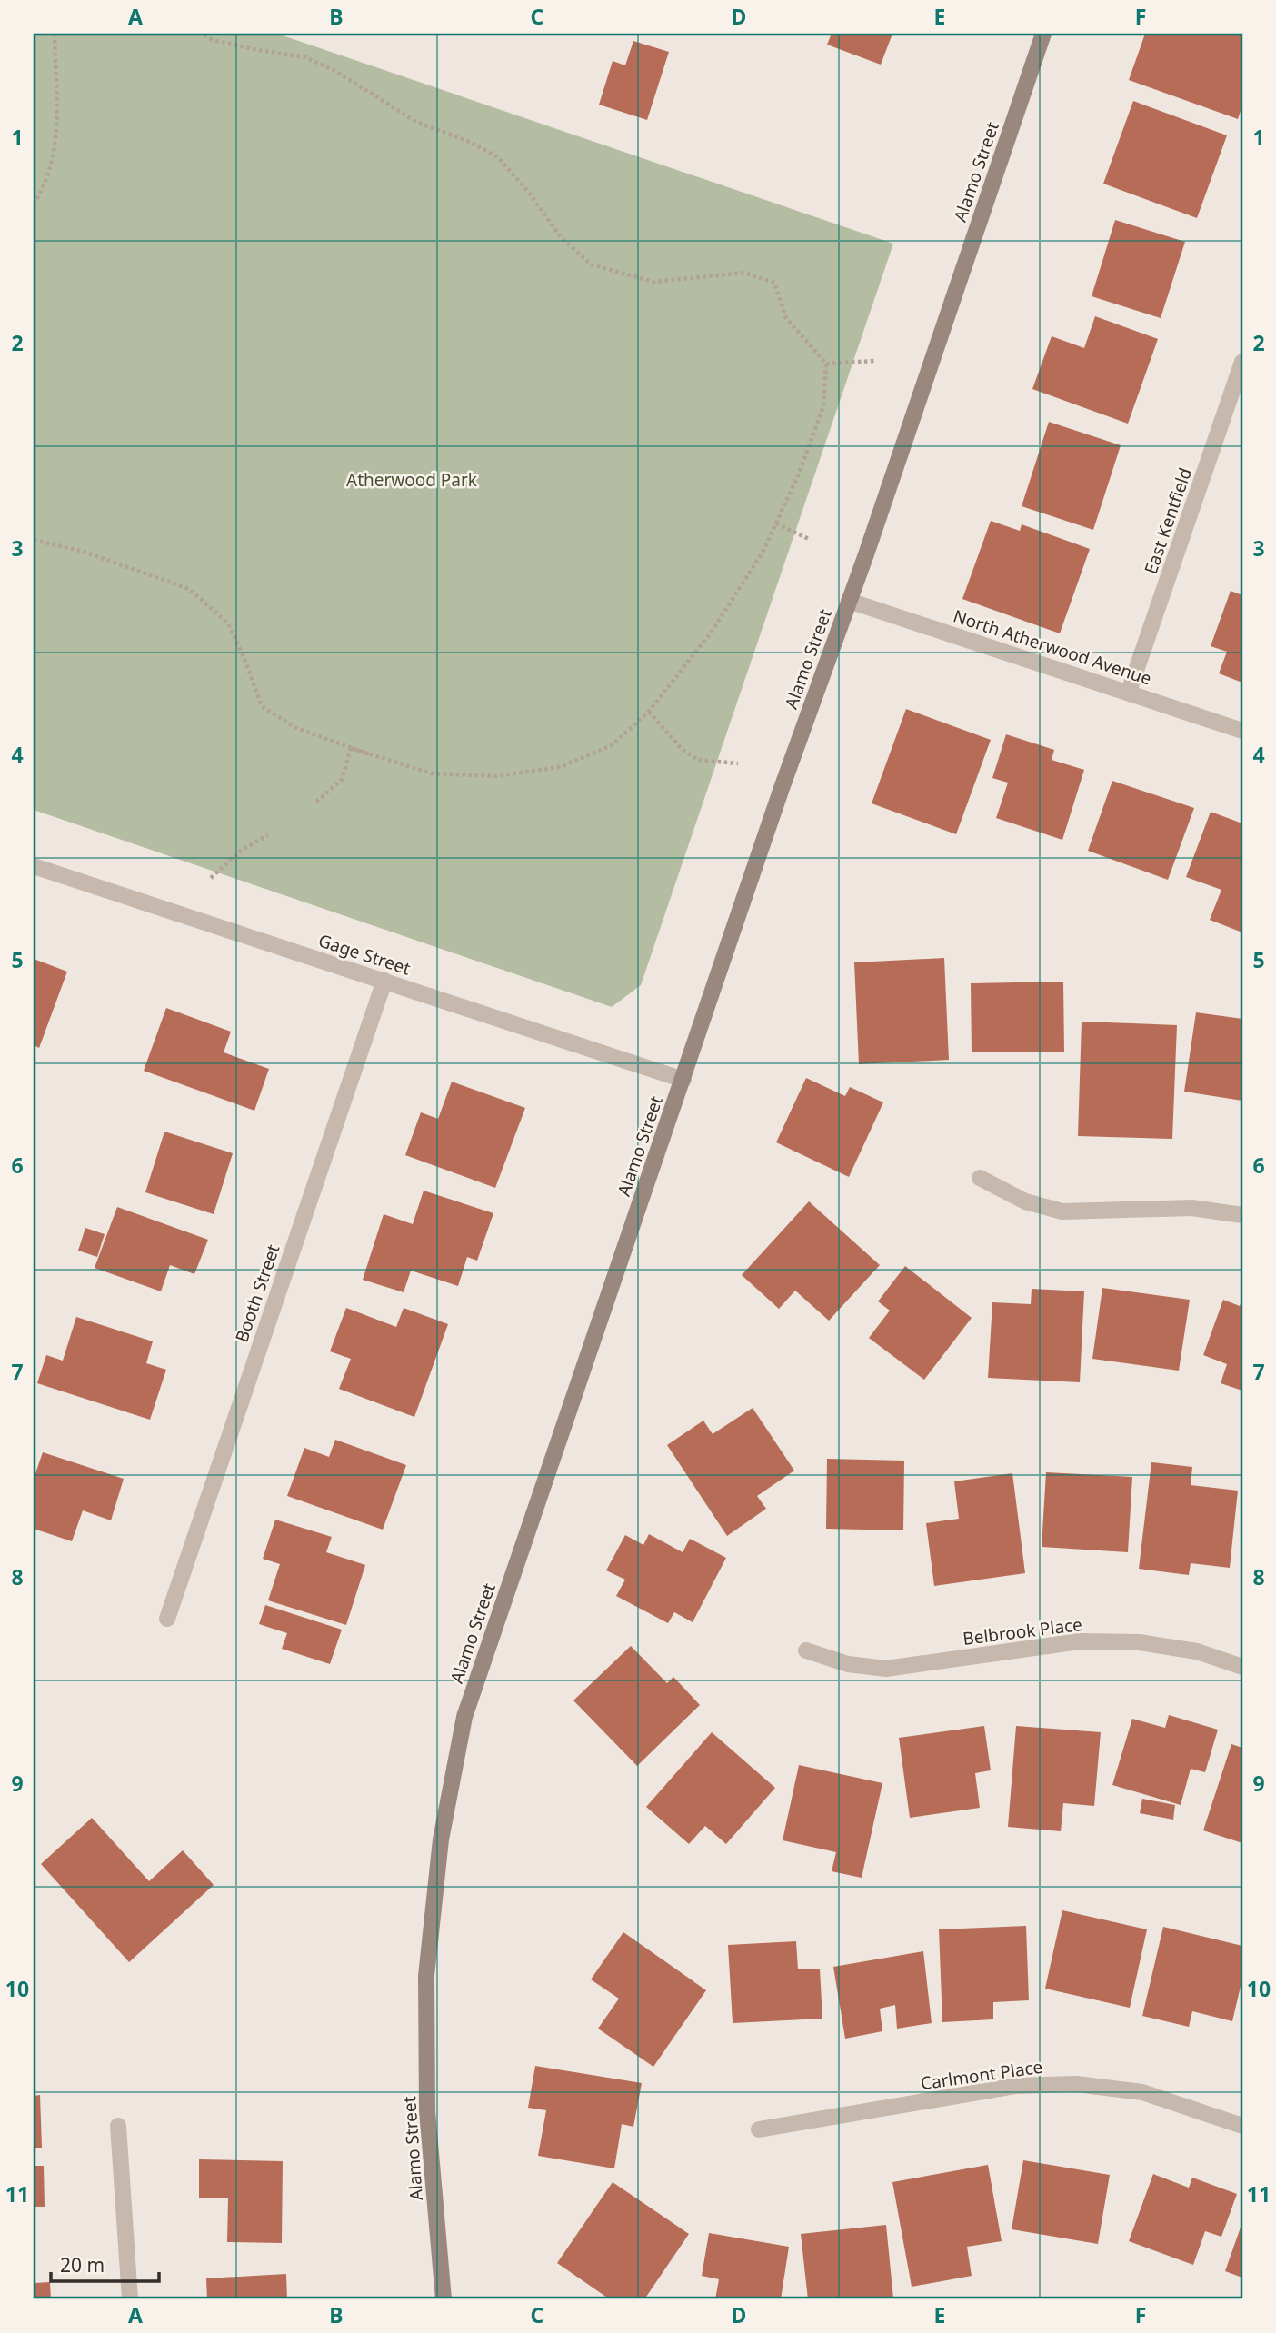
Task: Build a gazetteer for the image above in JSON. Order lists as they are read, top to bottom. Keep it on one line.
{"streets":{"main road":["Alamo Street"],"street":["East Kentfield","North Atherwood Avenue","Gage Street","Booth Street","Belbrook Place","Carlmont Place"]},"crossings":[["Alamo Street","North Atherwood Avenue"],["Alamo Street","Gage Street"],["East Kentfield","North Atherwood Avenue"],["Gage Street","Booth Street"]],"parks":["Atherwood Park"],"scale_bar":"20 m","grid":{"columns":["A","B","C","D","E","F"],"rows":["1","2","3","4","5","6","7","8","9","10","11"]}}
